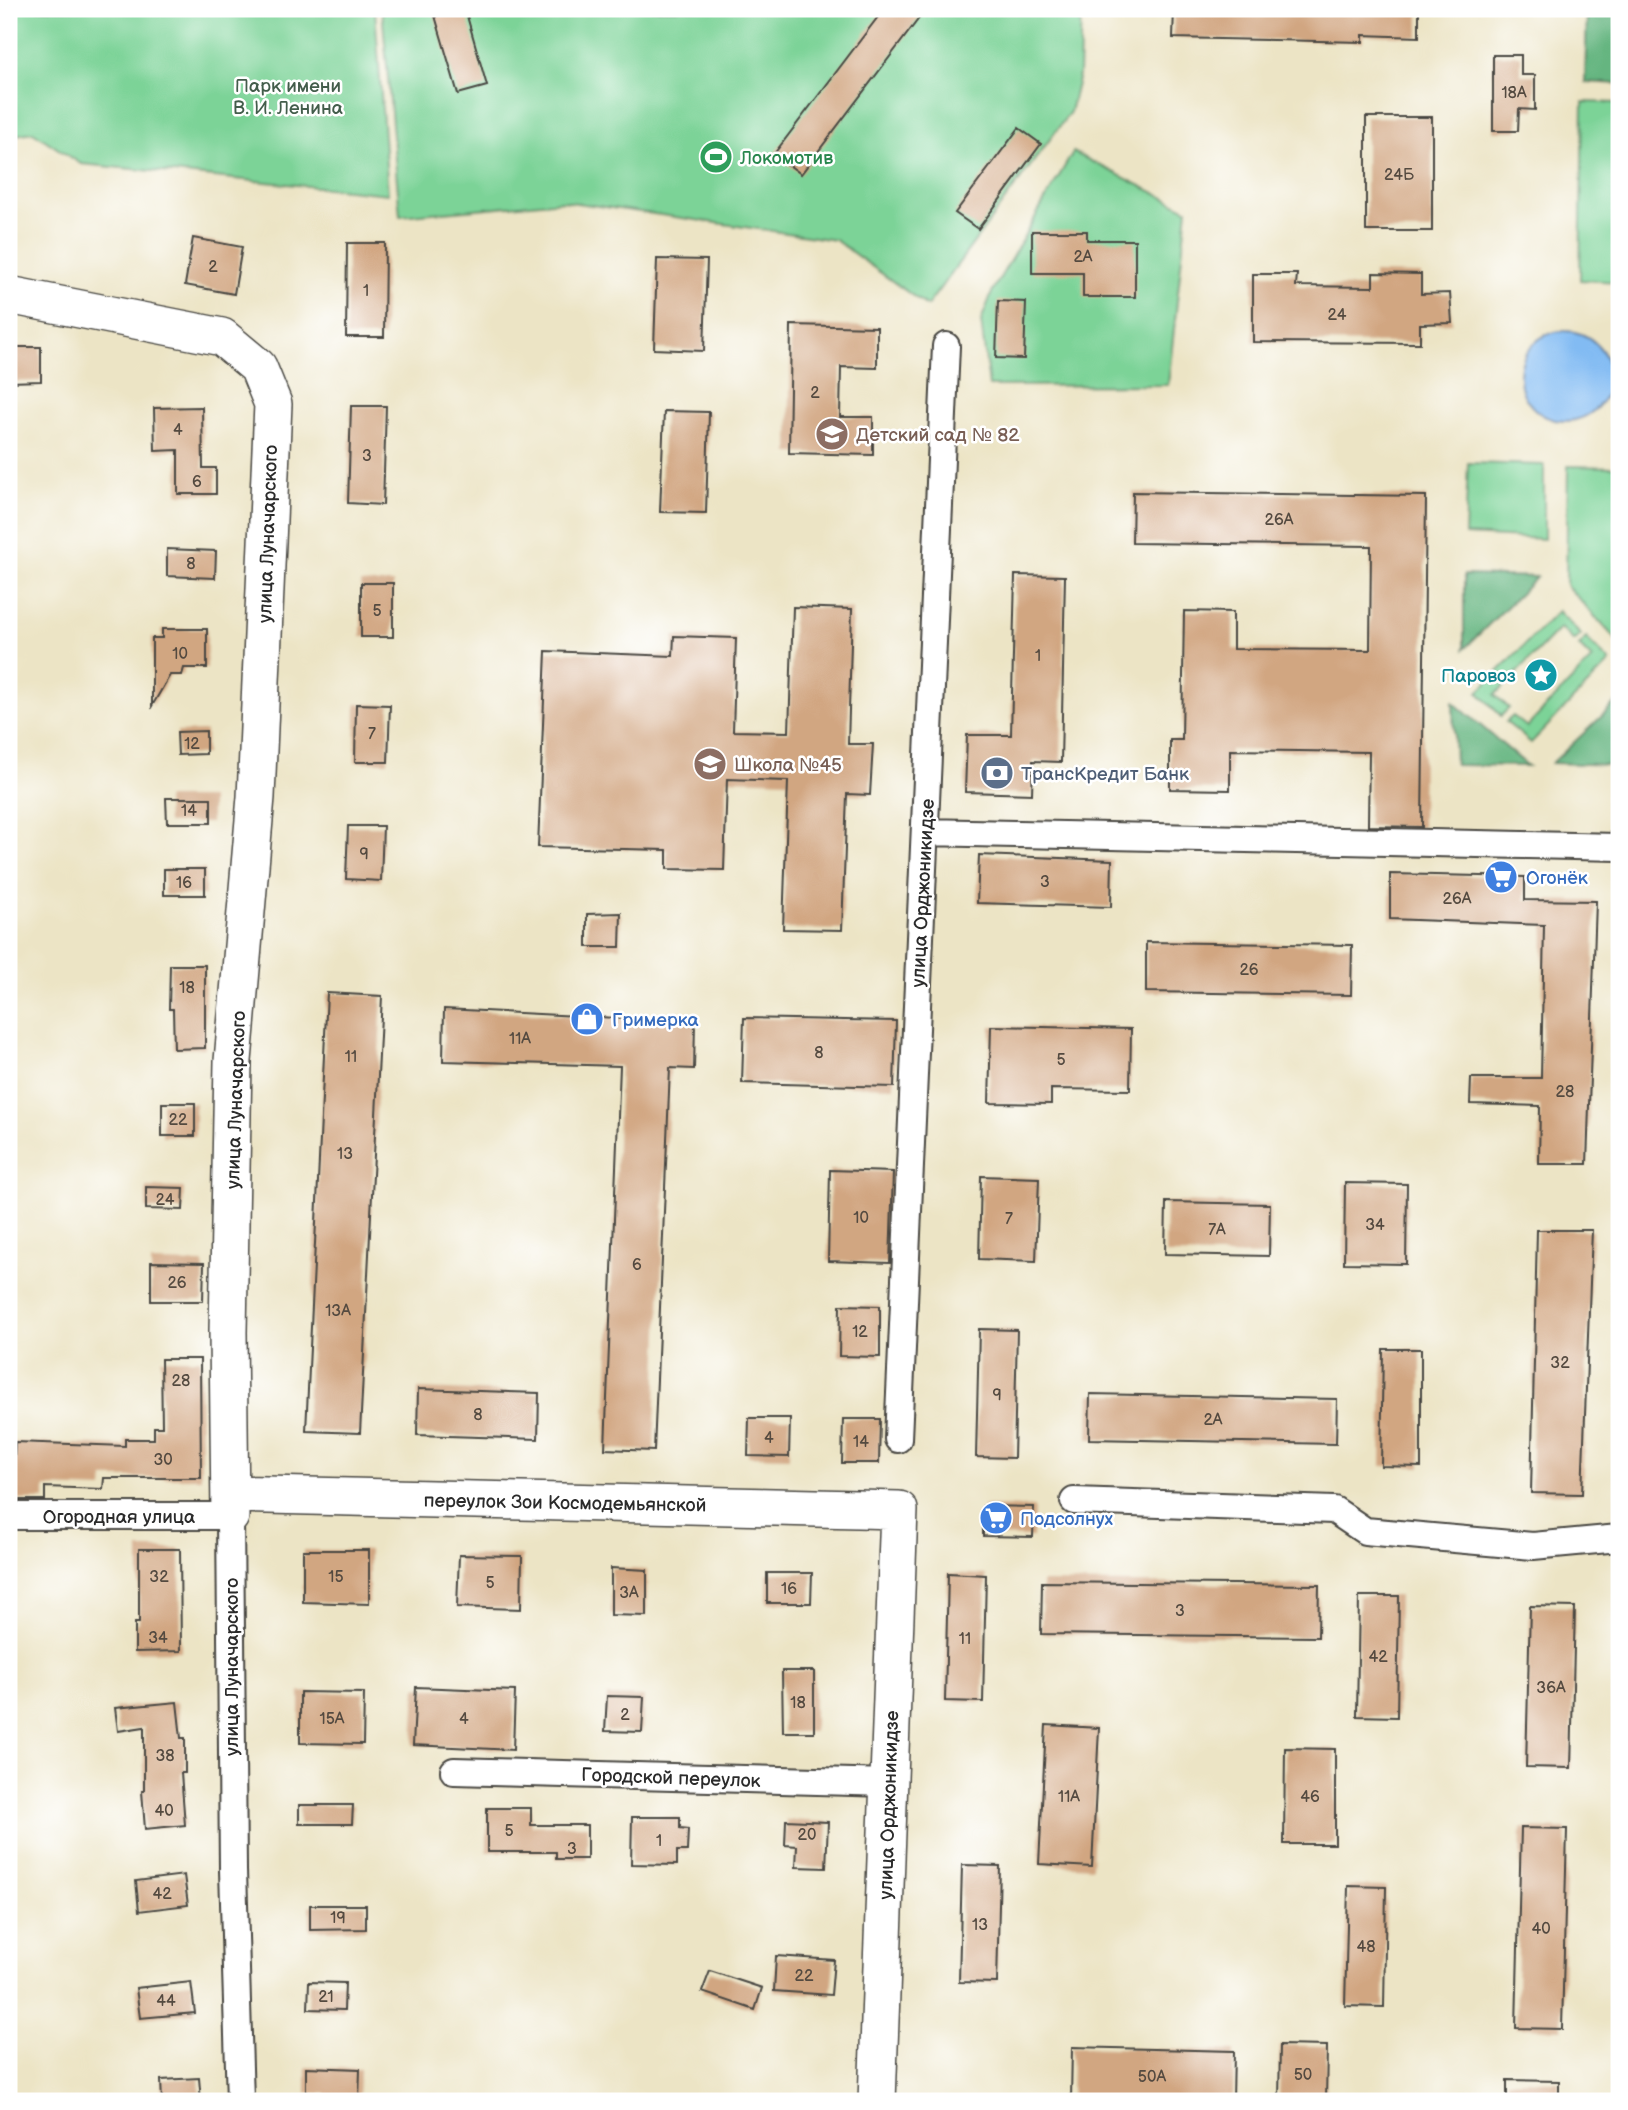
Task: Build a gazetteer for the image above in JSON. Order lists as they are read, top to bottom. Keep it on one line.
{"streets":{"street":["улица Луначарского","улица Орджоникидзе","переулок Зои Космодемьянской","Огородная улица","Городской переулок"]},"crossings":[["улица Луначарского","переулок Зои Космодемьянской"],["улица Луначарского","Огородная улица"],["улица Орджоникидзе","переулок Зои Космодемьянской"],["улица Орджоникидзе","Городской переулок"],["переулок Зои Космодемьянской","Огородная улица"]],"parks":["Парк имени В. И. Ленина"],"places":{"sports":["Локомотив"],"school or university":["Детский сад № 82","Школа №45"],"place":["Паровоз"],"bank":["ТрансКредит Банк"],"supermarket":["Огонёк","Подсолнух"],"shop":["Гримерка"]},"house_numbers":["18А","24Б","2А","2","1","24","2","4","3","6","26А","8","5","10","1","7","12","14","9","3","16","26А","26","18","11А","8","11","5","28","22","13","24","10","7","34","7А","6","26","13А","12","32","28","9","8","2А","4","14","30","32","15","5","16","3А","3","34","11","42","36А","18","2","15А","4","38","11А","46","40","5","20","1","3","42","19","13","40","48","22","21","44","50","50А"]}
